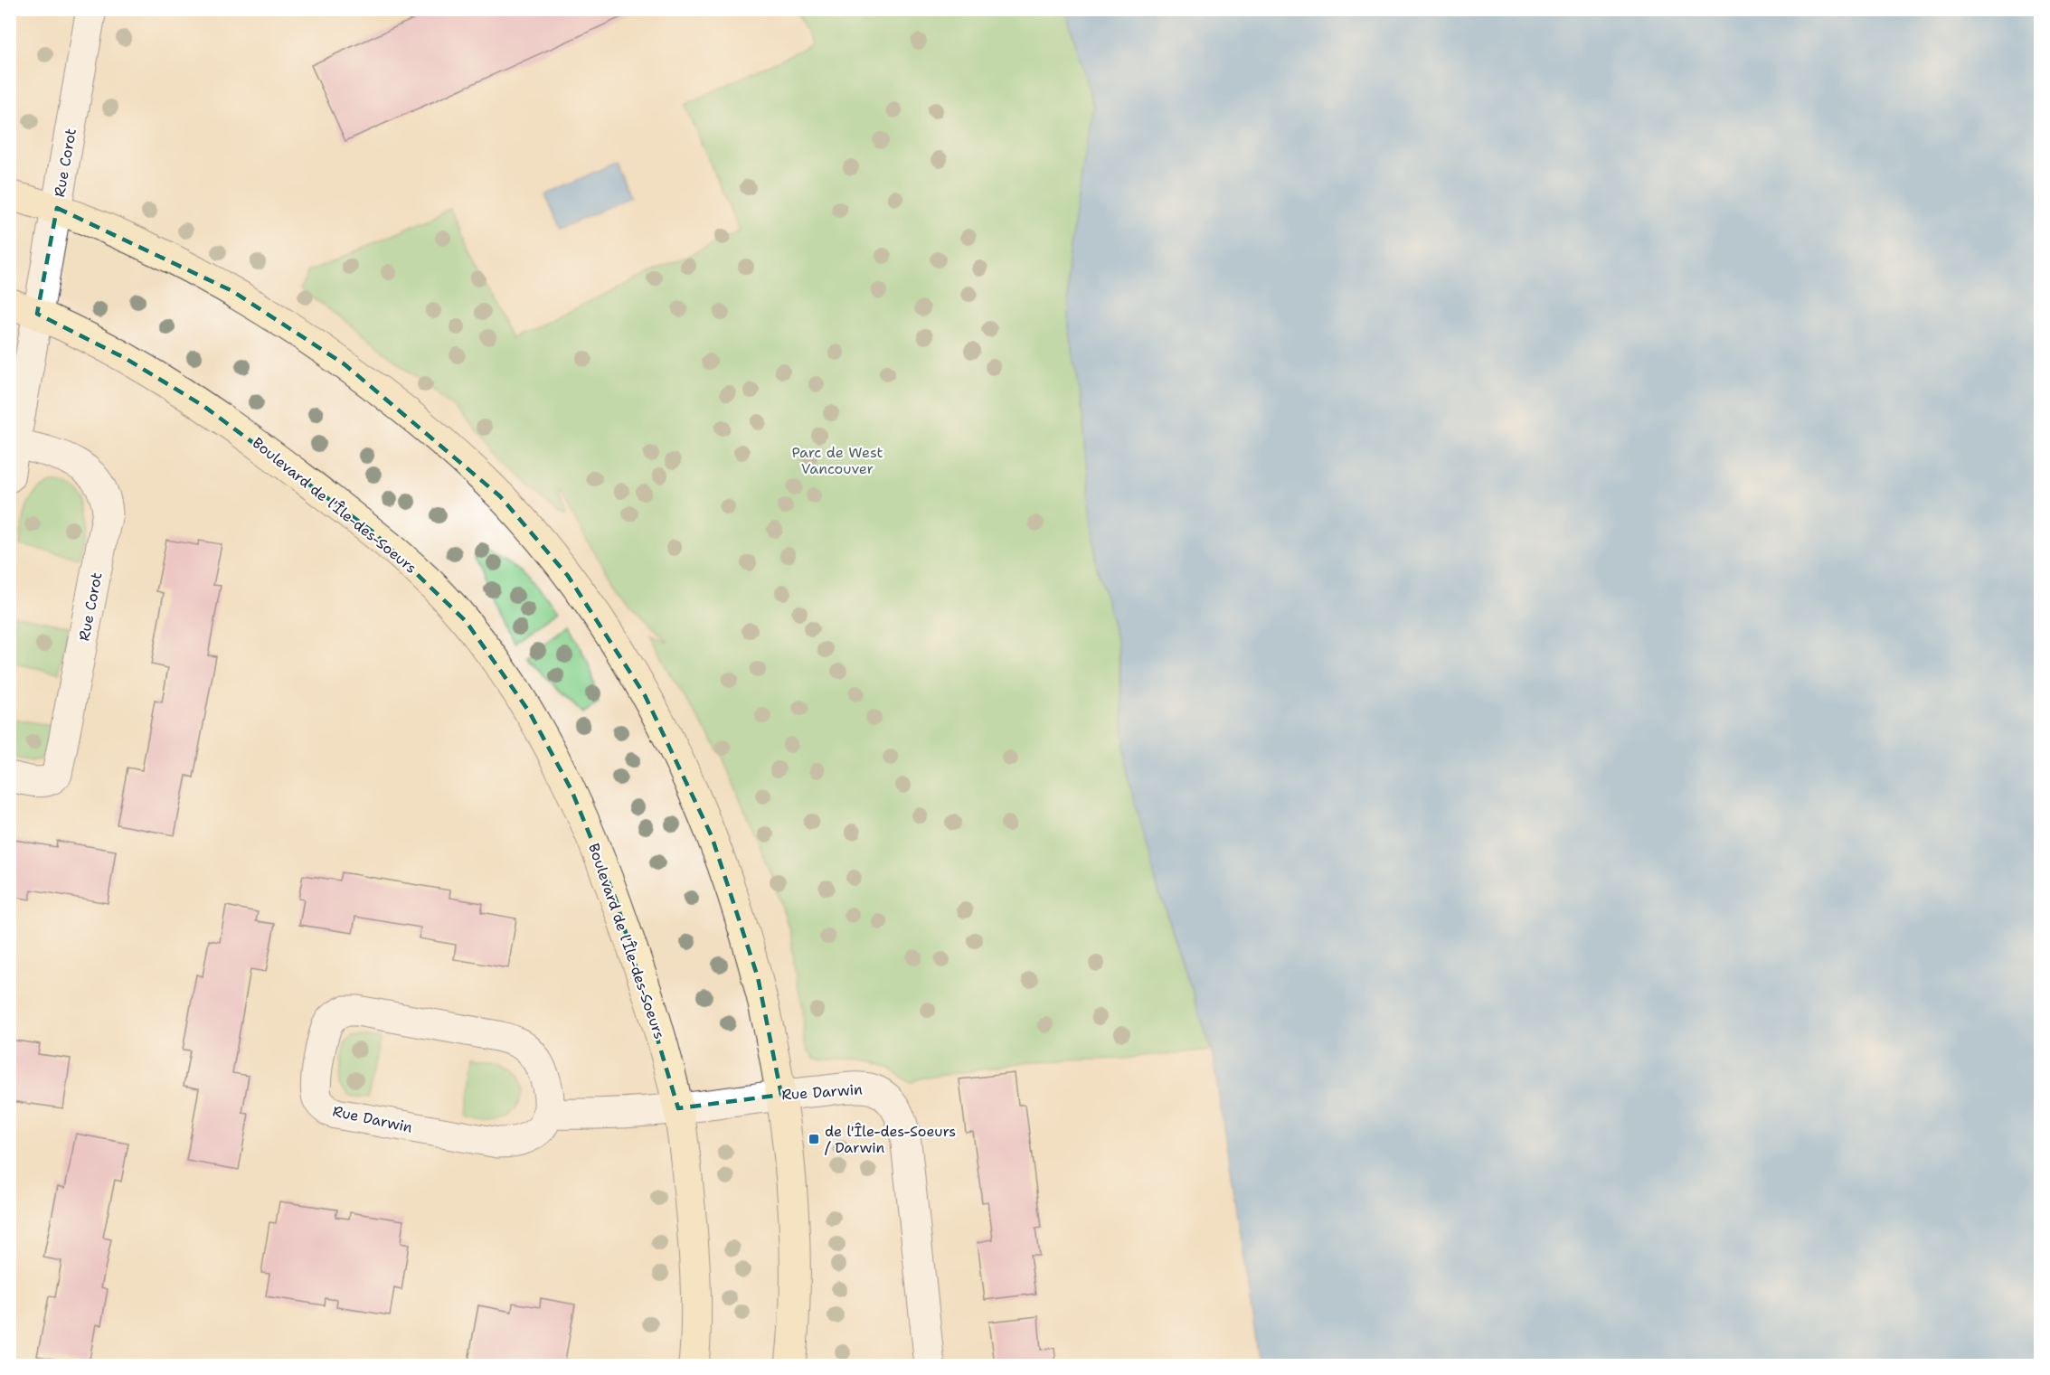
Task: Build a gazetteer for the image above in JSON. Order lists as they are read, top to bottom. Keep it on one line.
{"streets":{"street":["Rue Corot","Boulevard de l'Île-des-Soeurs","Rue Darwin"]},"crossings":[["Rue Corot","Boulevard de l'Île-des-Soeurs"],["Boulevard de l'Île-des-Soeurs","Rue Darwin"]],"parks":["Parc de West Vancouver"],"places":{"transit":["de l'Île-des-Soeurs / Darwin"]}}
